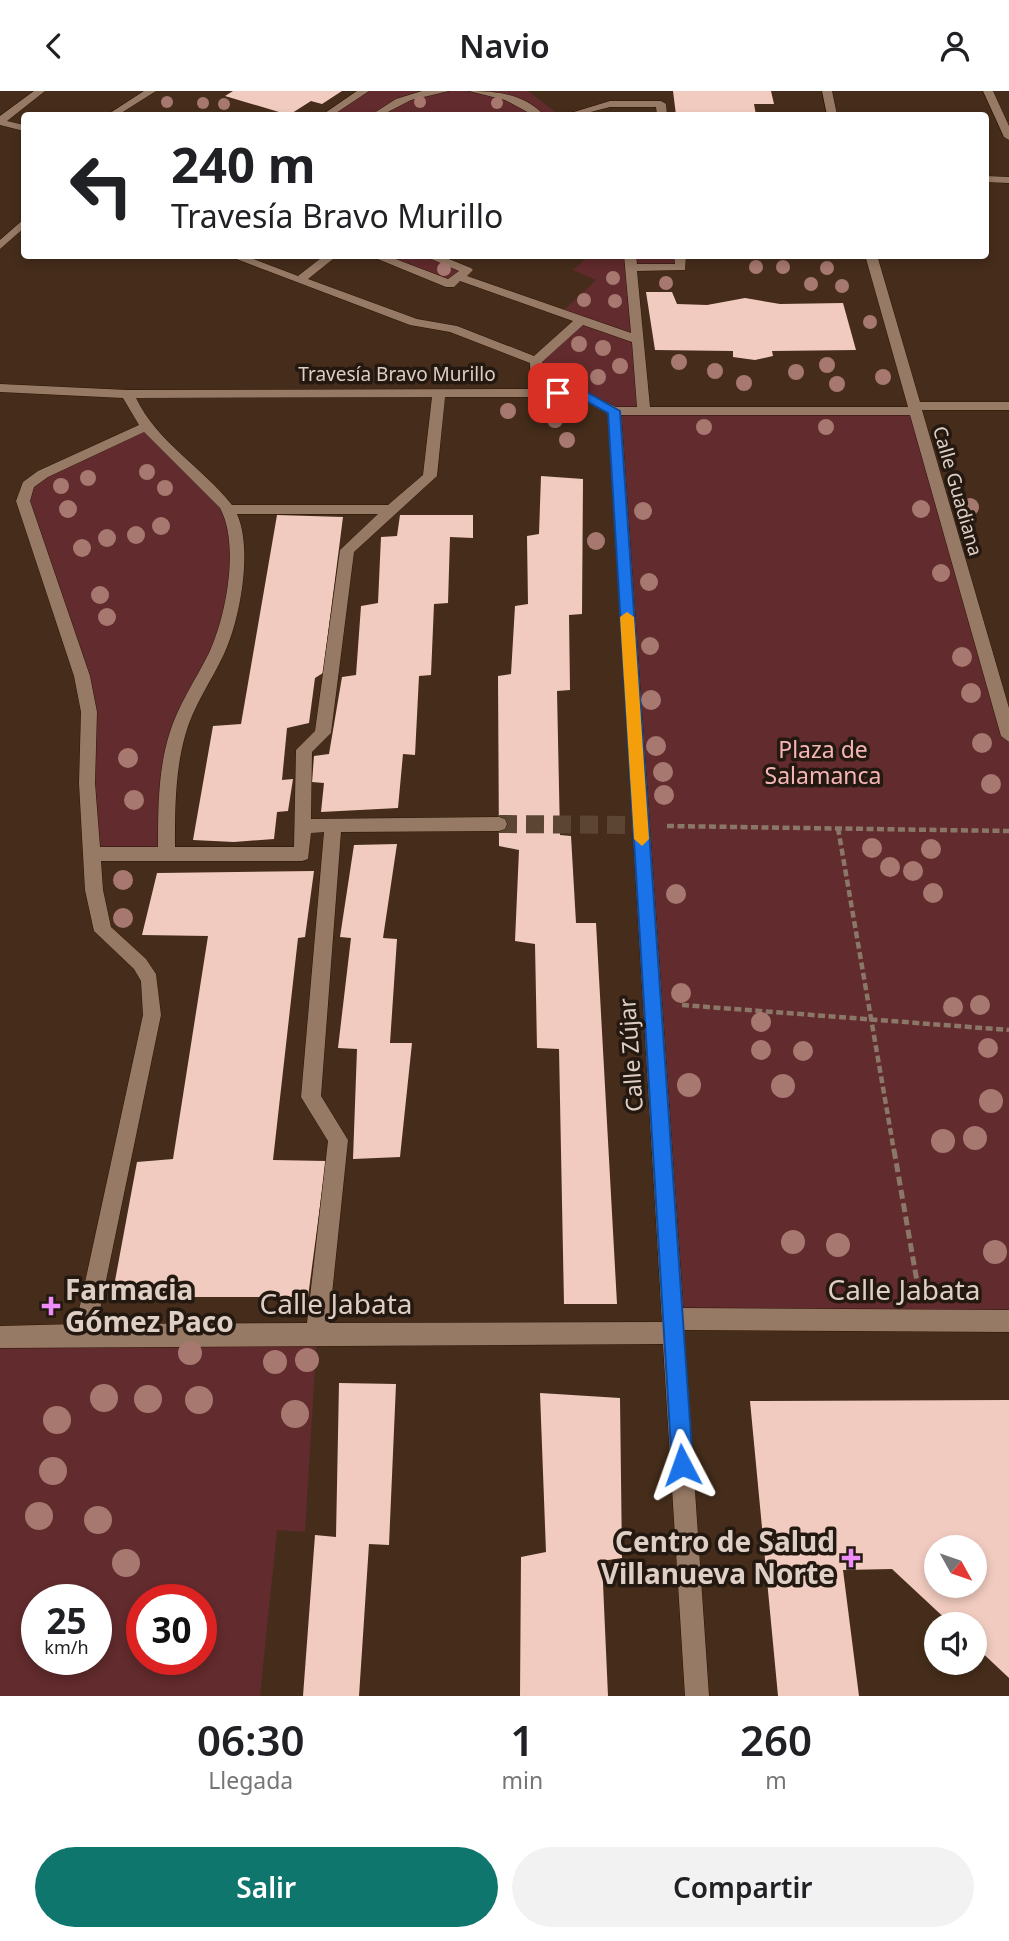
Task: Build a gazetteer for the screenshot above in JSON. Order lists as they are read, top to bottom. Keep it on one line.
{"streets":{"street":["Travesía Bravo Murillo","Calle Guadiana","Calle Zújar","Calle Jabata"]},"crossings":[["Travesía Bravo Murillo","Calle Guadiana"],["Travesía Bravo Murillo","Calle Zújar"],["Calle Zújar","Calle Jabata"]],"parks":["Plaza de Salamanca"],"places":{"health":["Farmacia Gómez Paco","Centro de Salud Villanueva Norte"]},"north":"bottom right","page":{"header":"Navio","turn":["240 m","Travesía Bravo Murillo"],"speed":"25 km/h","limit":"30","eta":["06:30","Llegada","1","min","260","m"],"buttons":["Salir","Compartir"]}}
